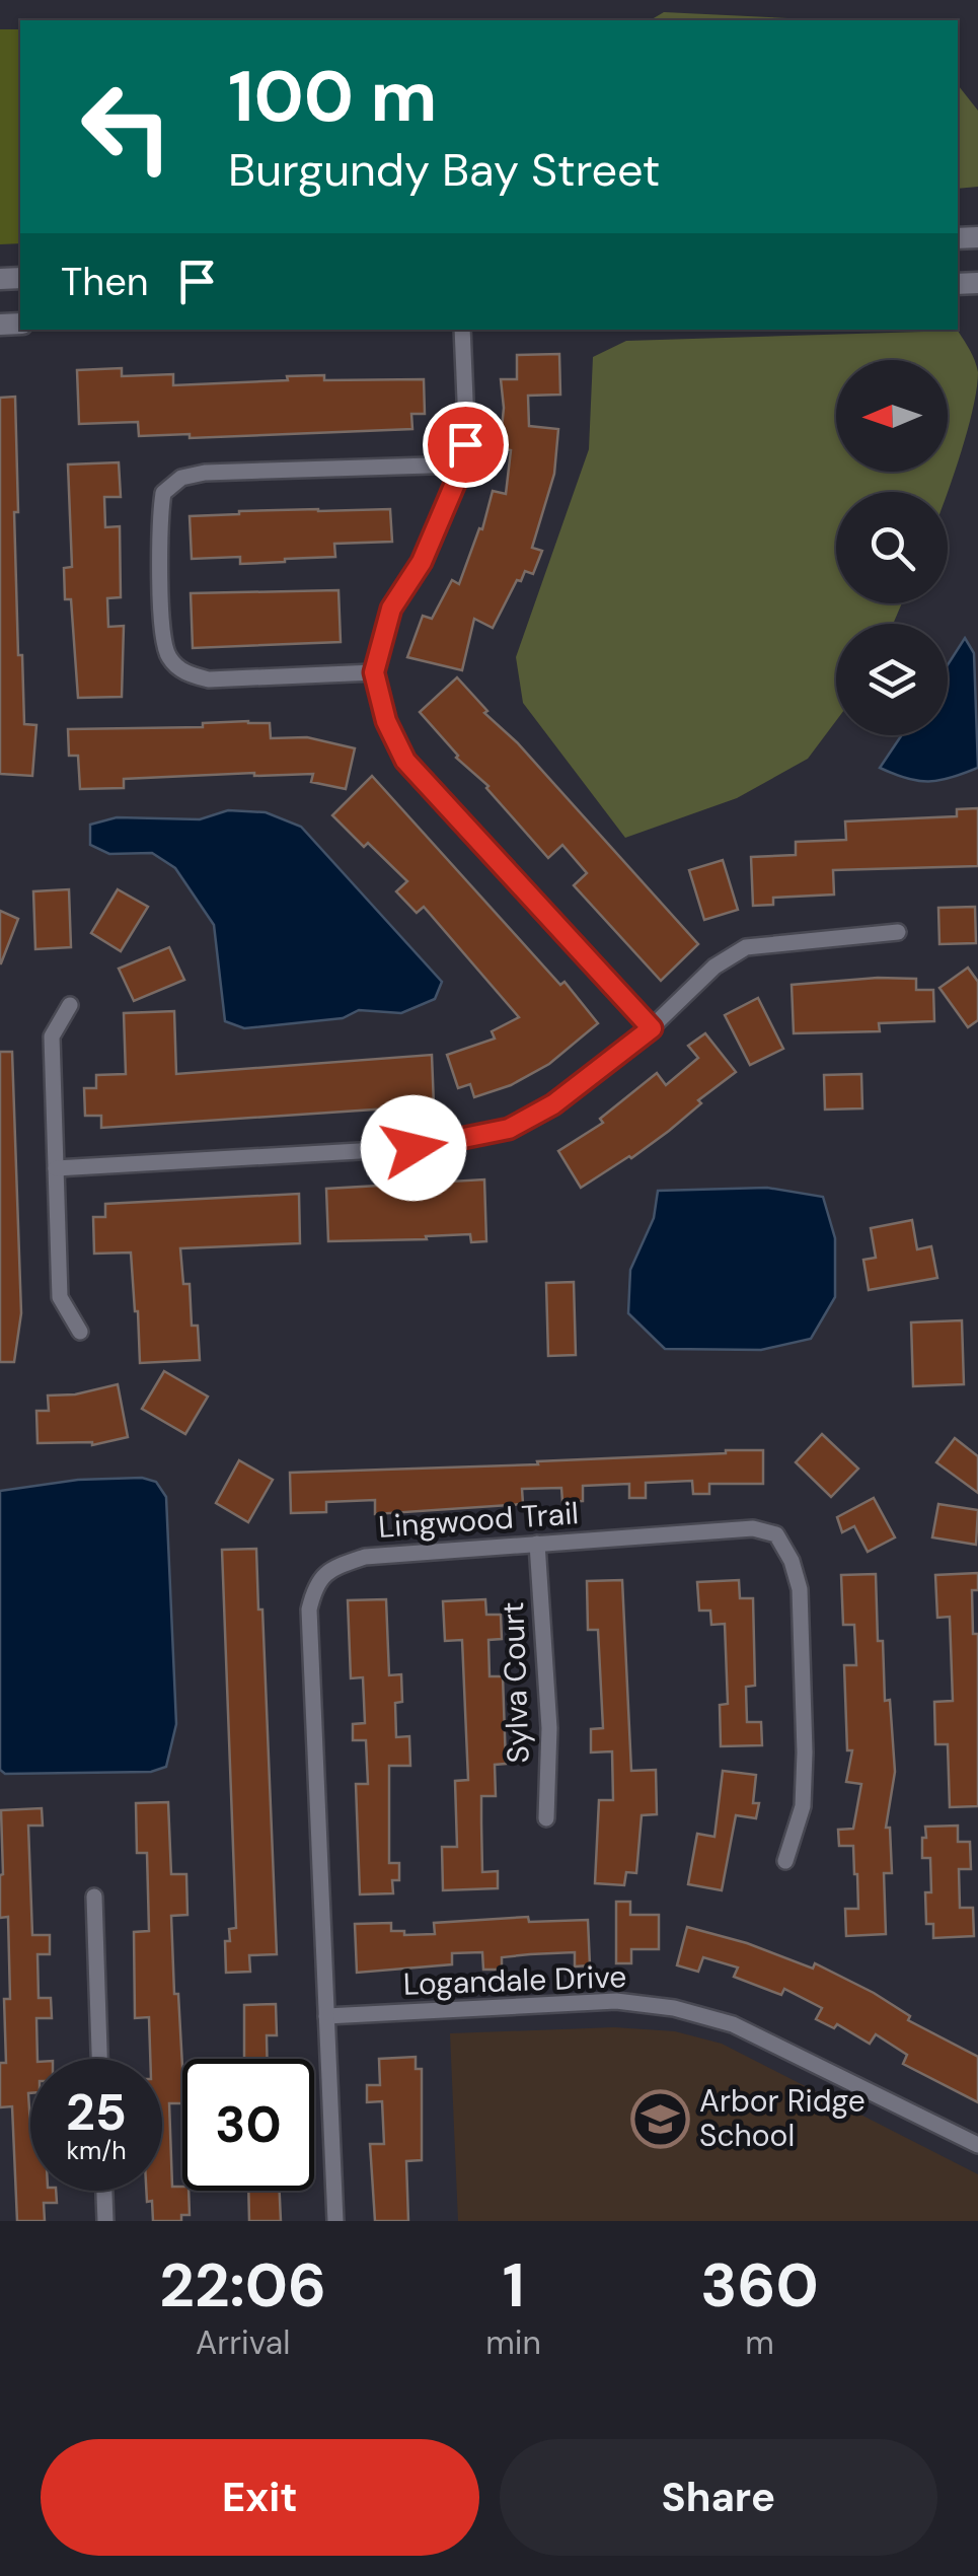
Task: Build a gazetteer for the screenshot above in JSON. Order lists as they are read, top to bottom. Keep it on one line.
{"streets":{"street":["Lingwood Trail","Sylva Court","Logandale Drive"]},"crossings":[["Lingwood Trail","Sylva Court"],["Lingwood Trail","Logandale Drive"]],"places":{"school or university":["Arbor Ridge School"]},"north":"left","page":{"turn":["100 m","Burgundy Bay Street"],"then":"Then","speed":"25 km/h","limit":"30","eta":["22:06","Arrival","1","min","360","m"],"buttons":["Exit","Share"]}}
